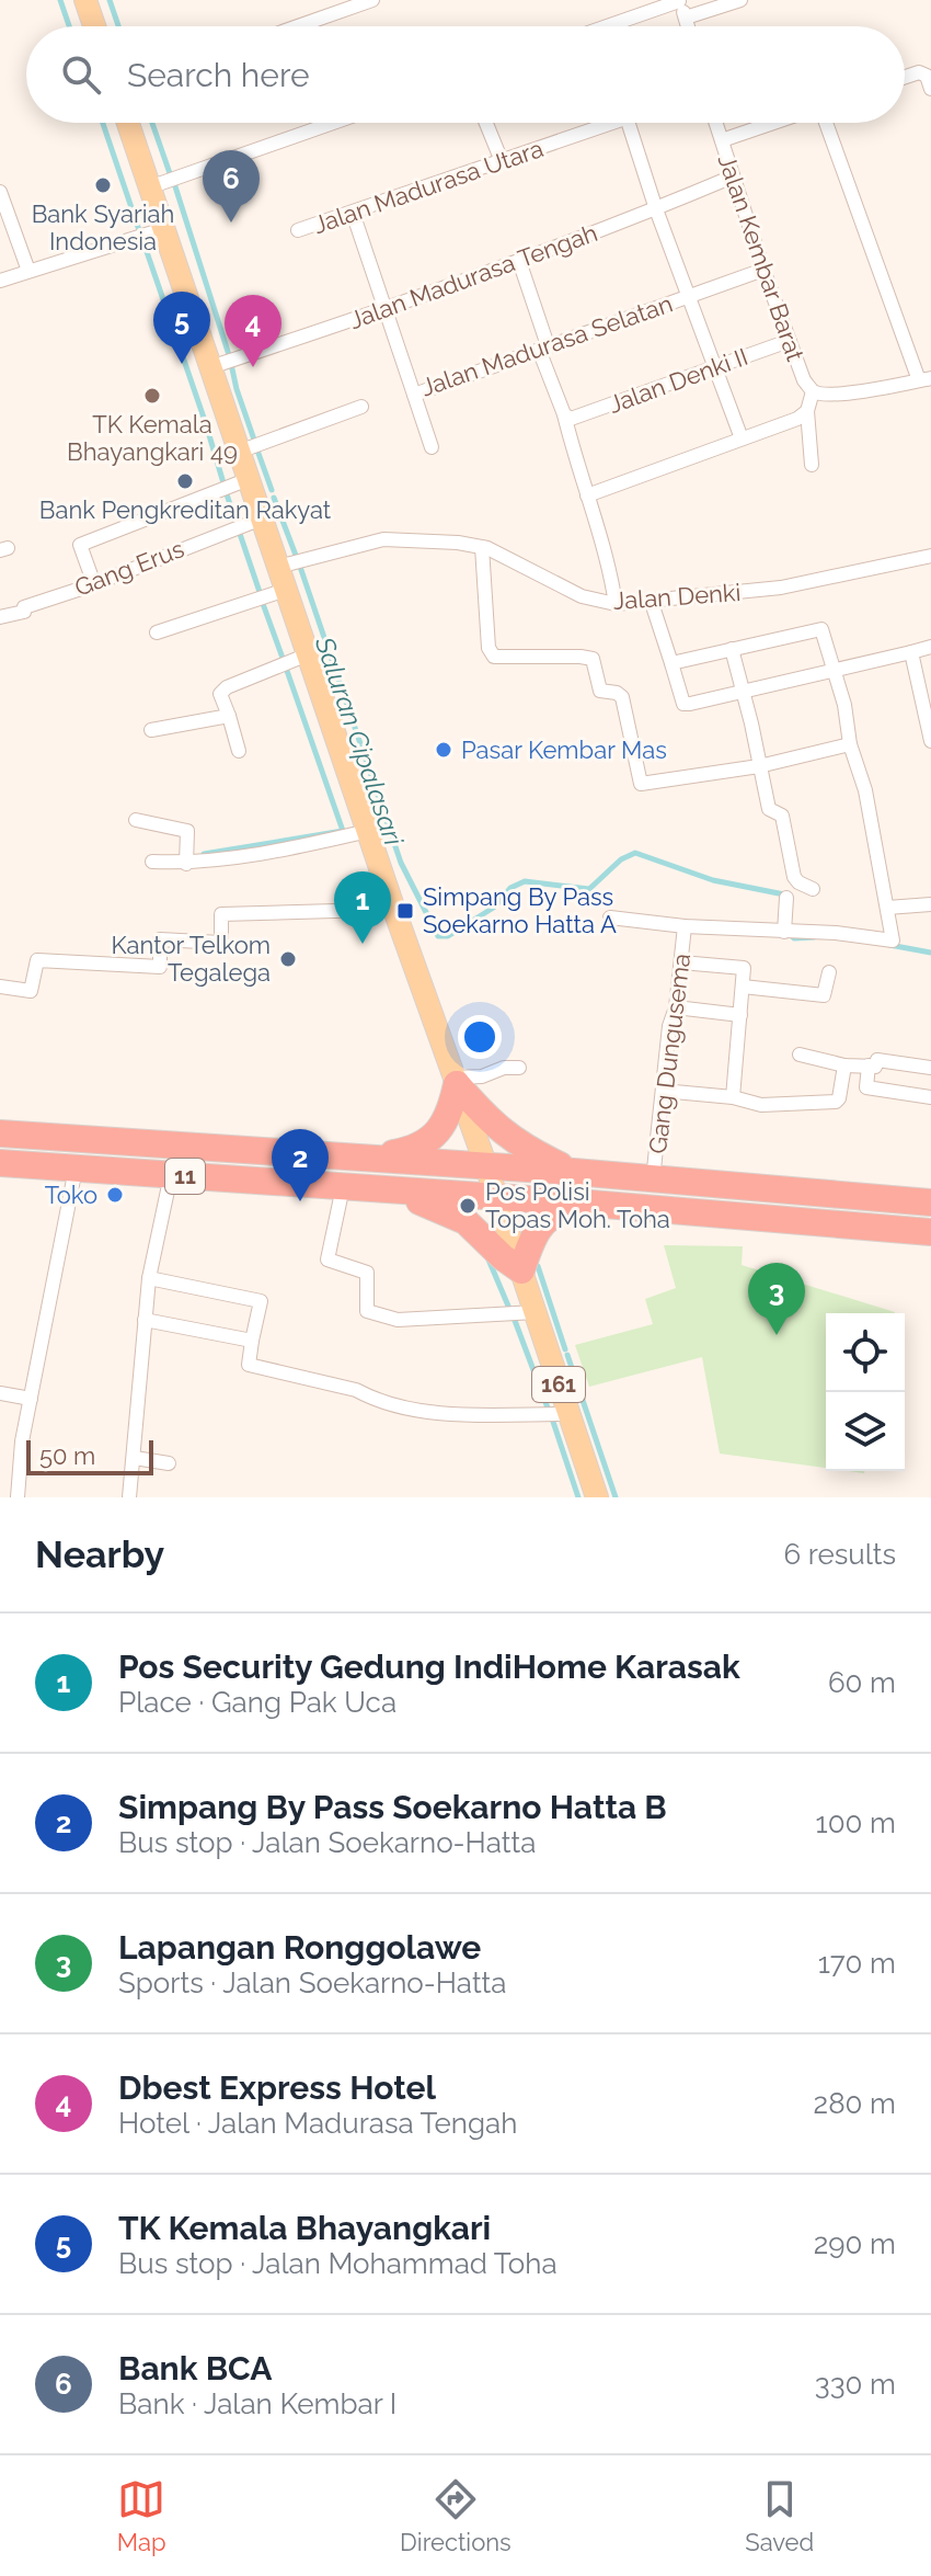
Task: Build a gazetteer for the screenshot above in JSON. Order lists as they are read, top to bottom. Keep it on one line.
{"streets":{"highway":["11"],"main road":["161"],"street":["Jalan Madurasa Utara","Jalan Kembar Barat","Jalan Madurasa Tengah","Jalan Madurasa Selatan","Jalan Denki II","Gang Erus","Jalan Denki","Gang Dungusema"]},"crossings":[["Jalan Madurasa Utara","Jalan Madurasa Selatan"],["Jalan Kembar Barat","Jalan Madurasa Tengah"],["Jalan Kembar Barat","Jalan Madurasa Selatan"],["Jalan Kembar Barat","Jalan Denki II"],["Jalan Madurasa Tengah","Jalan Madurasa Selatan"],["Jalan Madurasa Tengah","161"],["Gang Erus","161"],["Jalan Denki","161"],["Gang Dungusema","11"],["11","161"]],"water":["Saluran Cipalasari"],"places":{"other":["Bank Syariah Indonesia","TK Kemala Bhayangkari 49","Bank Pengkreditan Rakyat","Pasar Kembar Mas","Kantor Telkom Tegalega","Toko","Pos Polisi Topas Moh. Toha"],"transit":["Simpang By Pass Soekarno Hatta A"]},"scale_bar":"50 m","page":{"search":"Search here","pins":["6","5","4","1","2","3"],"scale":"50 m","heading":["Nearby","6 results"],"list":[{"mark":"1","name":"Pos Security Gedung IndiHome Karasak","note":"Place · Gang Pak Uca","value":"60 m"},{"mark":"2","name":"Simpang By Pass Soekarno Hatta B","note":"Bus stop · Jalan Soekarno-Hatta","value":"100 m"},{"mark":"3","name":"Lapangan Ronggolawe","note":"Sports · Jalan Soekarno-Hatta","value":"170 m"},{"mark":"4","name":"Dbest Express Hotel","note":"Hotel · Jalan Madurasa Tengah","value":"280 m"},{"mark":"5","name":"TK Kemala Bhayangkari","note":"Bus stop · Jalan Mohammad Toha","value":"290 m"},{"mark":"6","name":"Bank BCA","note":"Bank · Jalan Kembar I","value":"330 m"}],"nav":["Map","Directions","Saved"]}}
